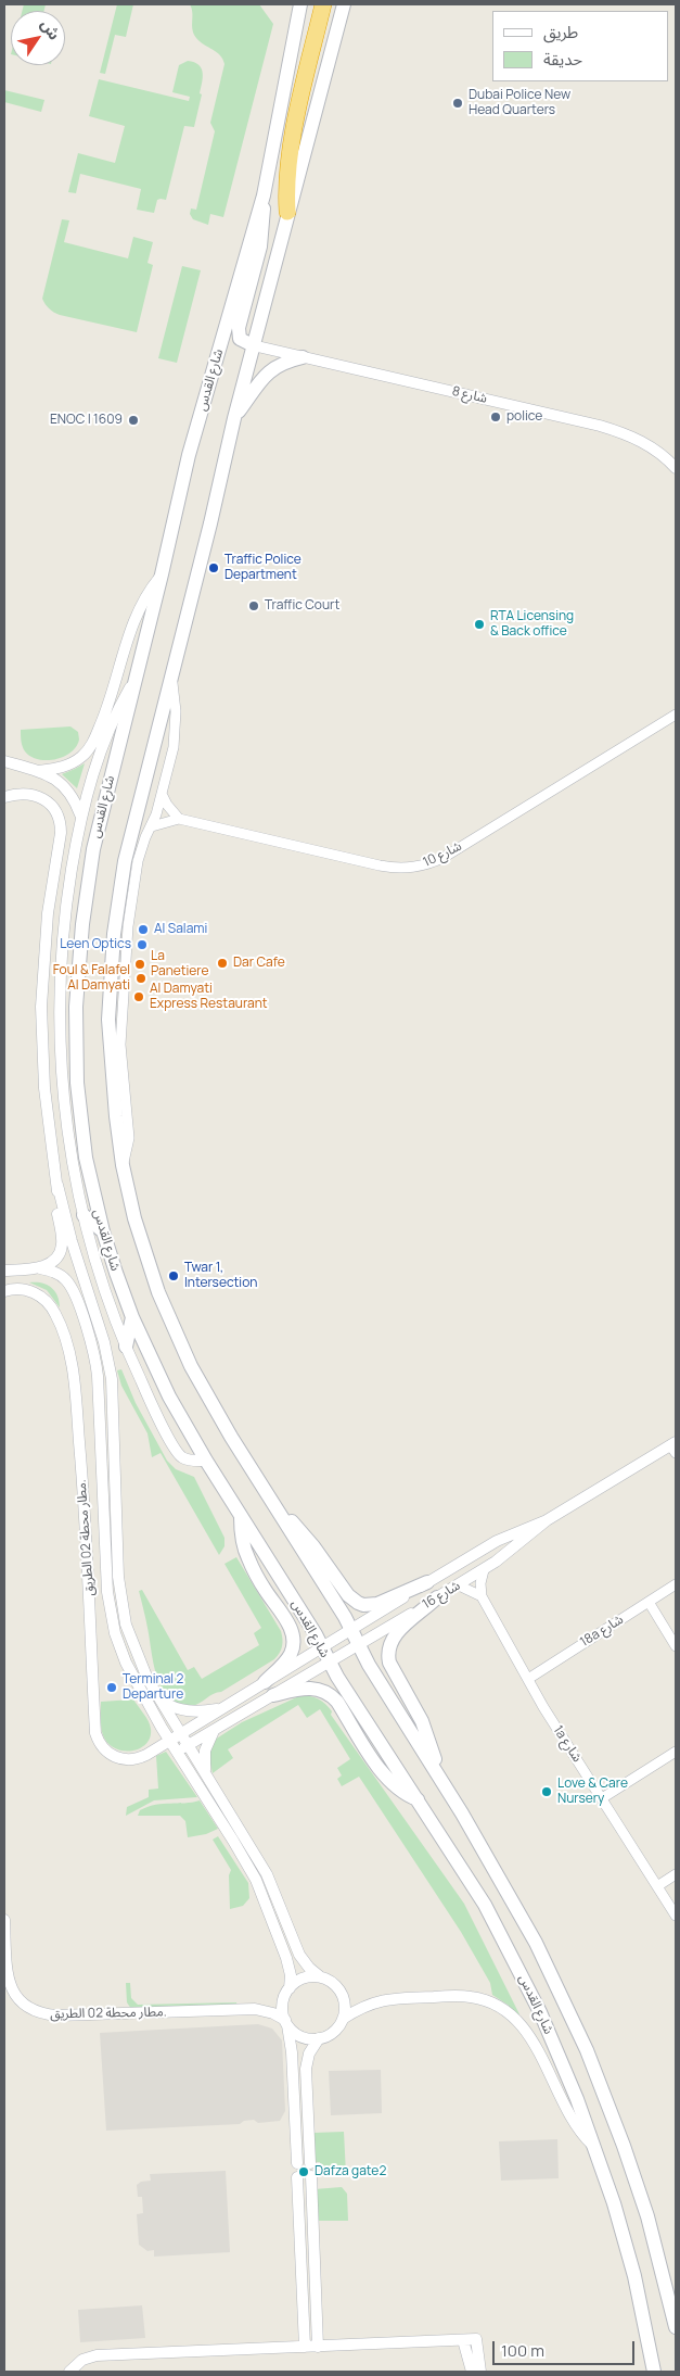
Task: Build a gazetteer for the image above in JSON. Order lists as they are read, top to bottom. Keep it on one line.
{"streets":{"main road":["شارع القدس"],"street":["شارع 8","شارع 10","مطار محطة 02 الطريق.","شارع 16","18a شارع","1a شارع"]},"crossings":[["شارع القدس","شارع 8"],["شارع القدس","مطار محطة 02 الطريق."],["شارع القدس","شارع 16"],["مطار محطة 02 الطريق.","شارع 16"],["18a شارع","1a شارع"]],"places":["Dubai Police New Head Quarters","police","ENOC | 1609","Traffic Police Department","Traffic Court","RTA Licensing & Back office","Al Salami","Leen Optics","Dar Cafe","La Panetiere","Foul & Falafel Al Damyati","Al Damyati Express Restaurant","Twar 1, Intersection","Terminal 2 Departure","Love & Care Nursery","Dafza gate2"],"legend":["طريق","حديقة"],"scale_bar":"100 m","north":"top right"}
